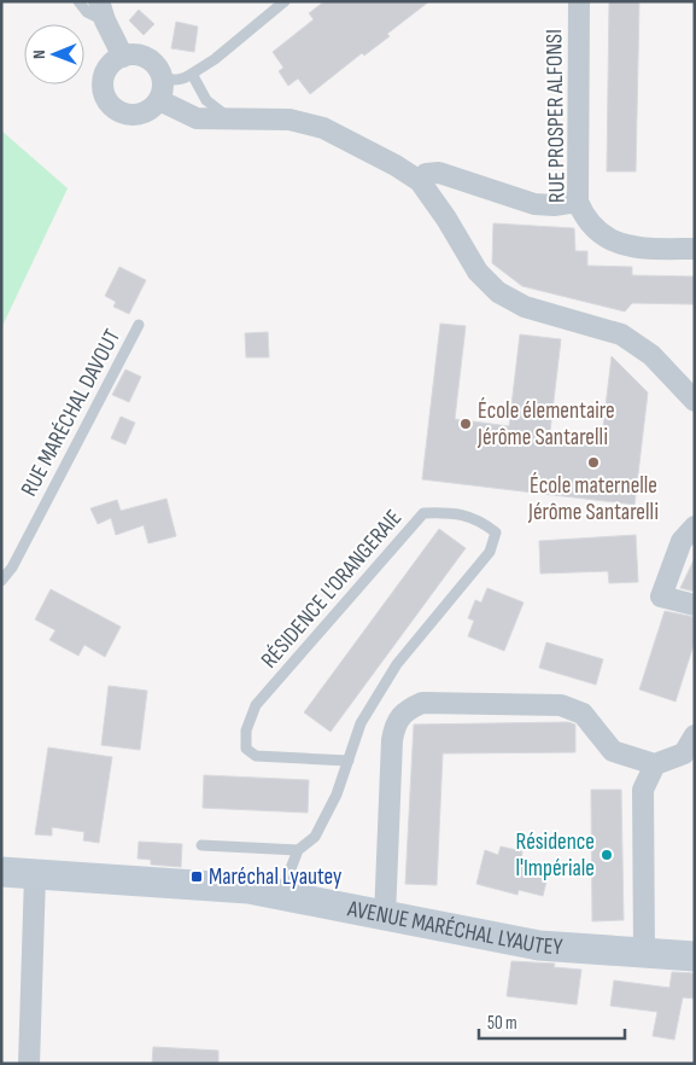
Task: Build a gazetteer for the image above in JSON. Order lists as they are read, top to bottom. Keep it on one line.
{"streets":{"street":["RUE PROSPER ALFONSI","AVENUE MARÉCHAL LYAUTEY"],"lane":["RUE MARÉCHAL DAVOUT","RÉSIDENCE L'ORANGERAIE"]},"crossings":[["RÉSIDENCE L'ORANGERAIE","AVENUE MARÉCHAL LYAUTEY"]],"places":{"other":["École élementaire Jérôme Santarelli","École maternelle Jérôme Santarelli","Résidence l'Impériale"],"transit":["Maréchal Lyautey"]},"scale_bar":"50 m","north":"left"}
